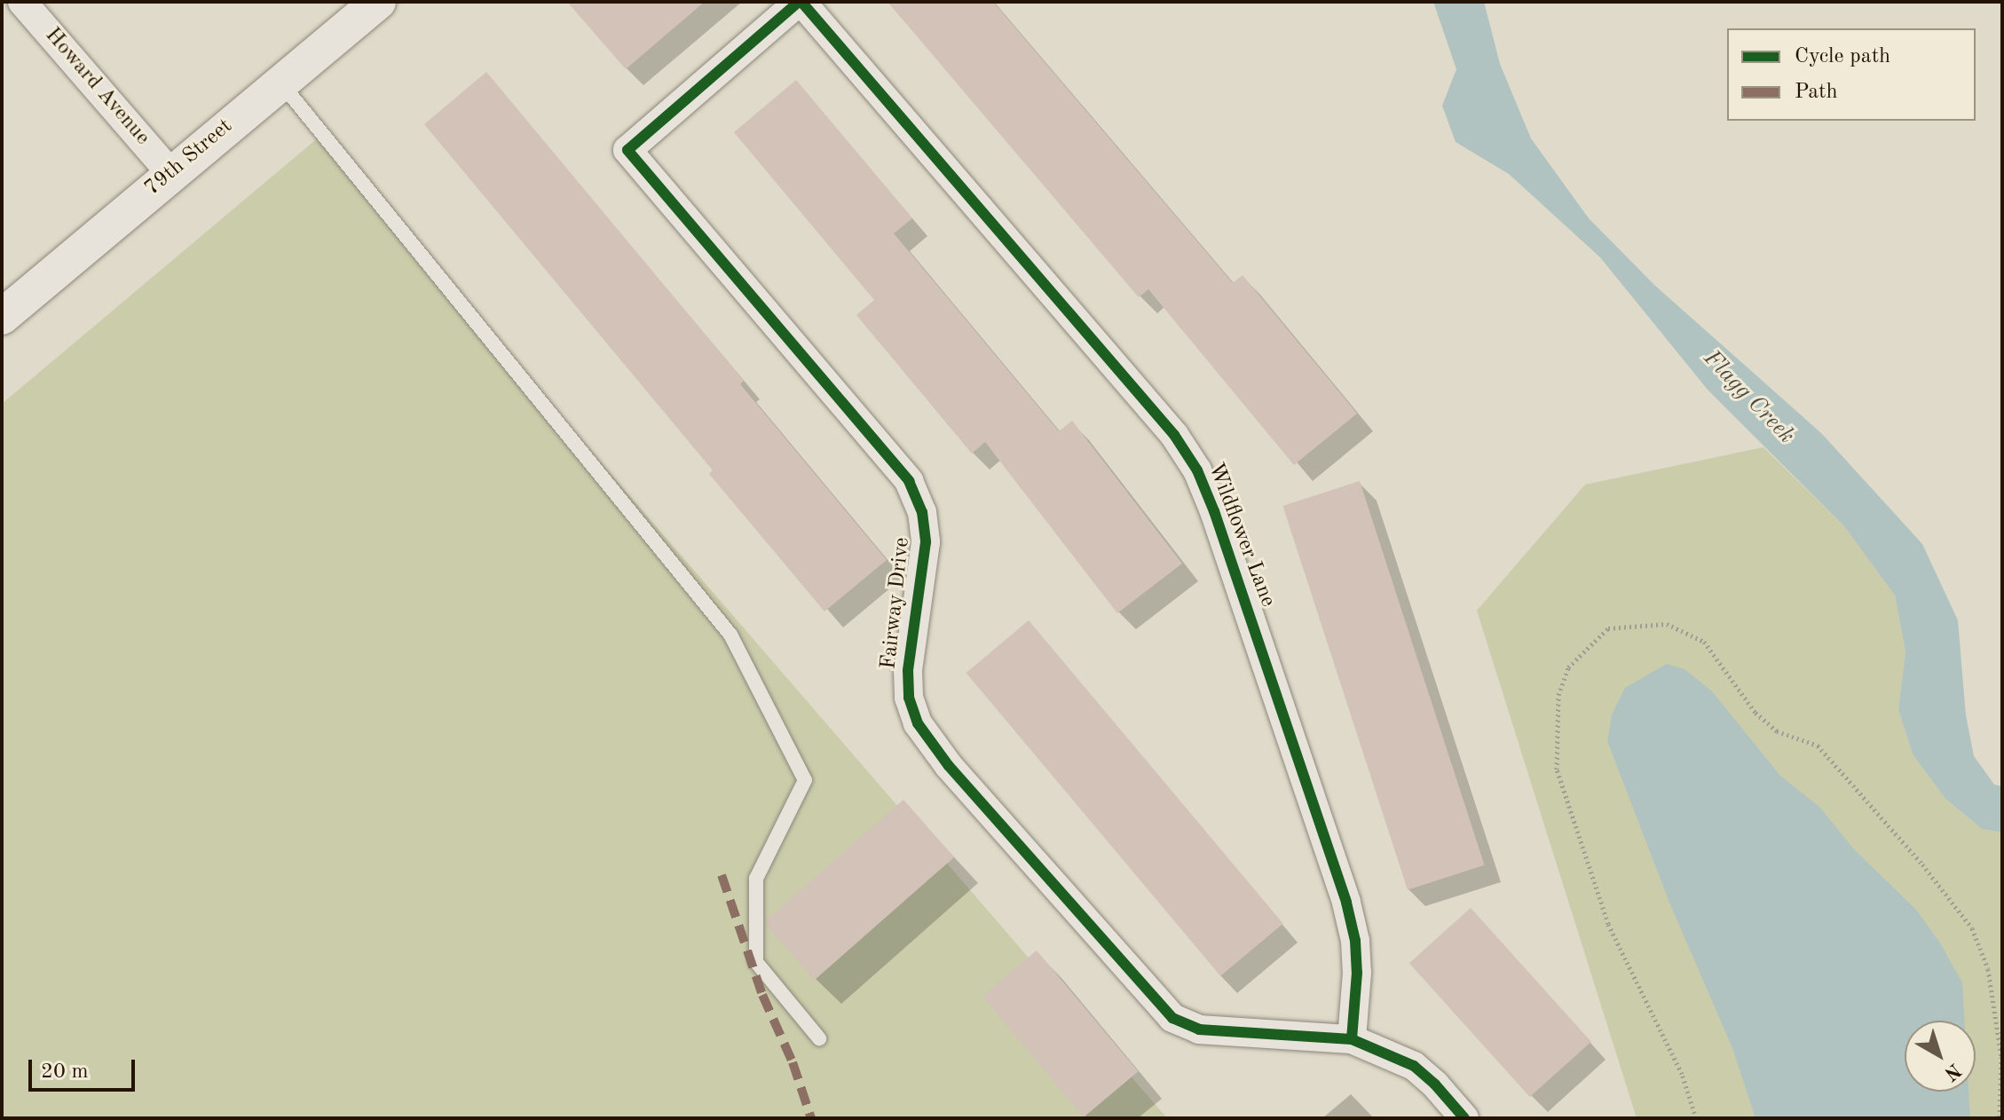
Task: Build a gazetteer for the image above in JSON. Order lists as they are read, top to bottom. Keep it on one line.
{"streets":{"street":["Howard Avenue","79th Street","Wildflower Lane","Fairway Drive"]},"crossings":[["Howard Avenue","79th Street"],["Wildflower Lane","Fairway Drive"]],"water":["Flagg Creek"],"legend":["Cycle path","Path"],"scale_bar":"20 m","north":"bottom right"}
